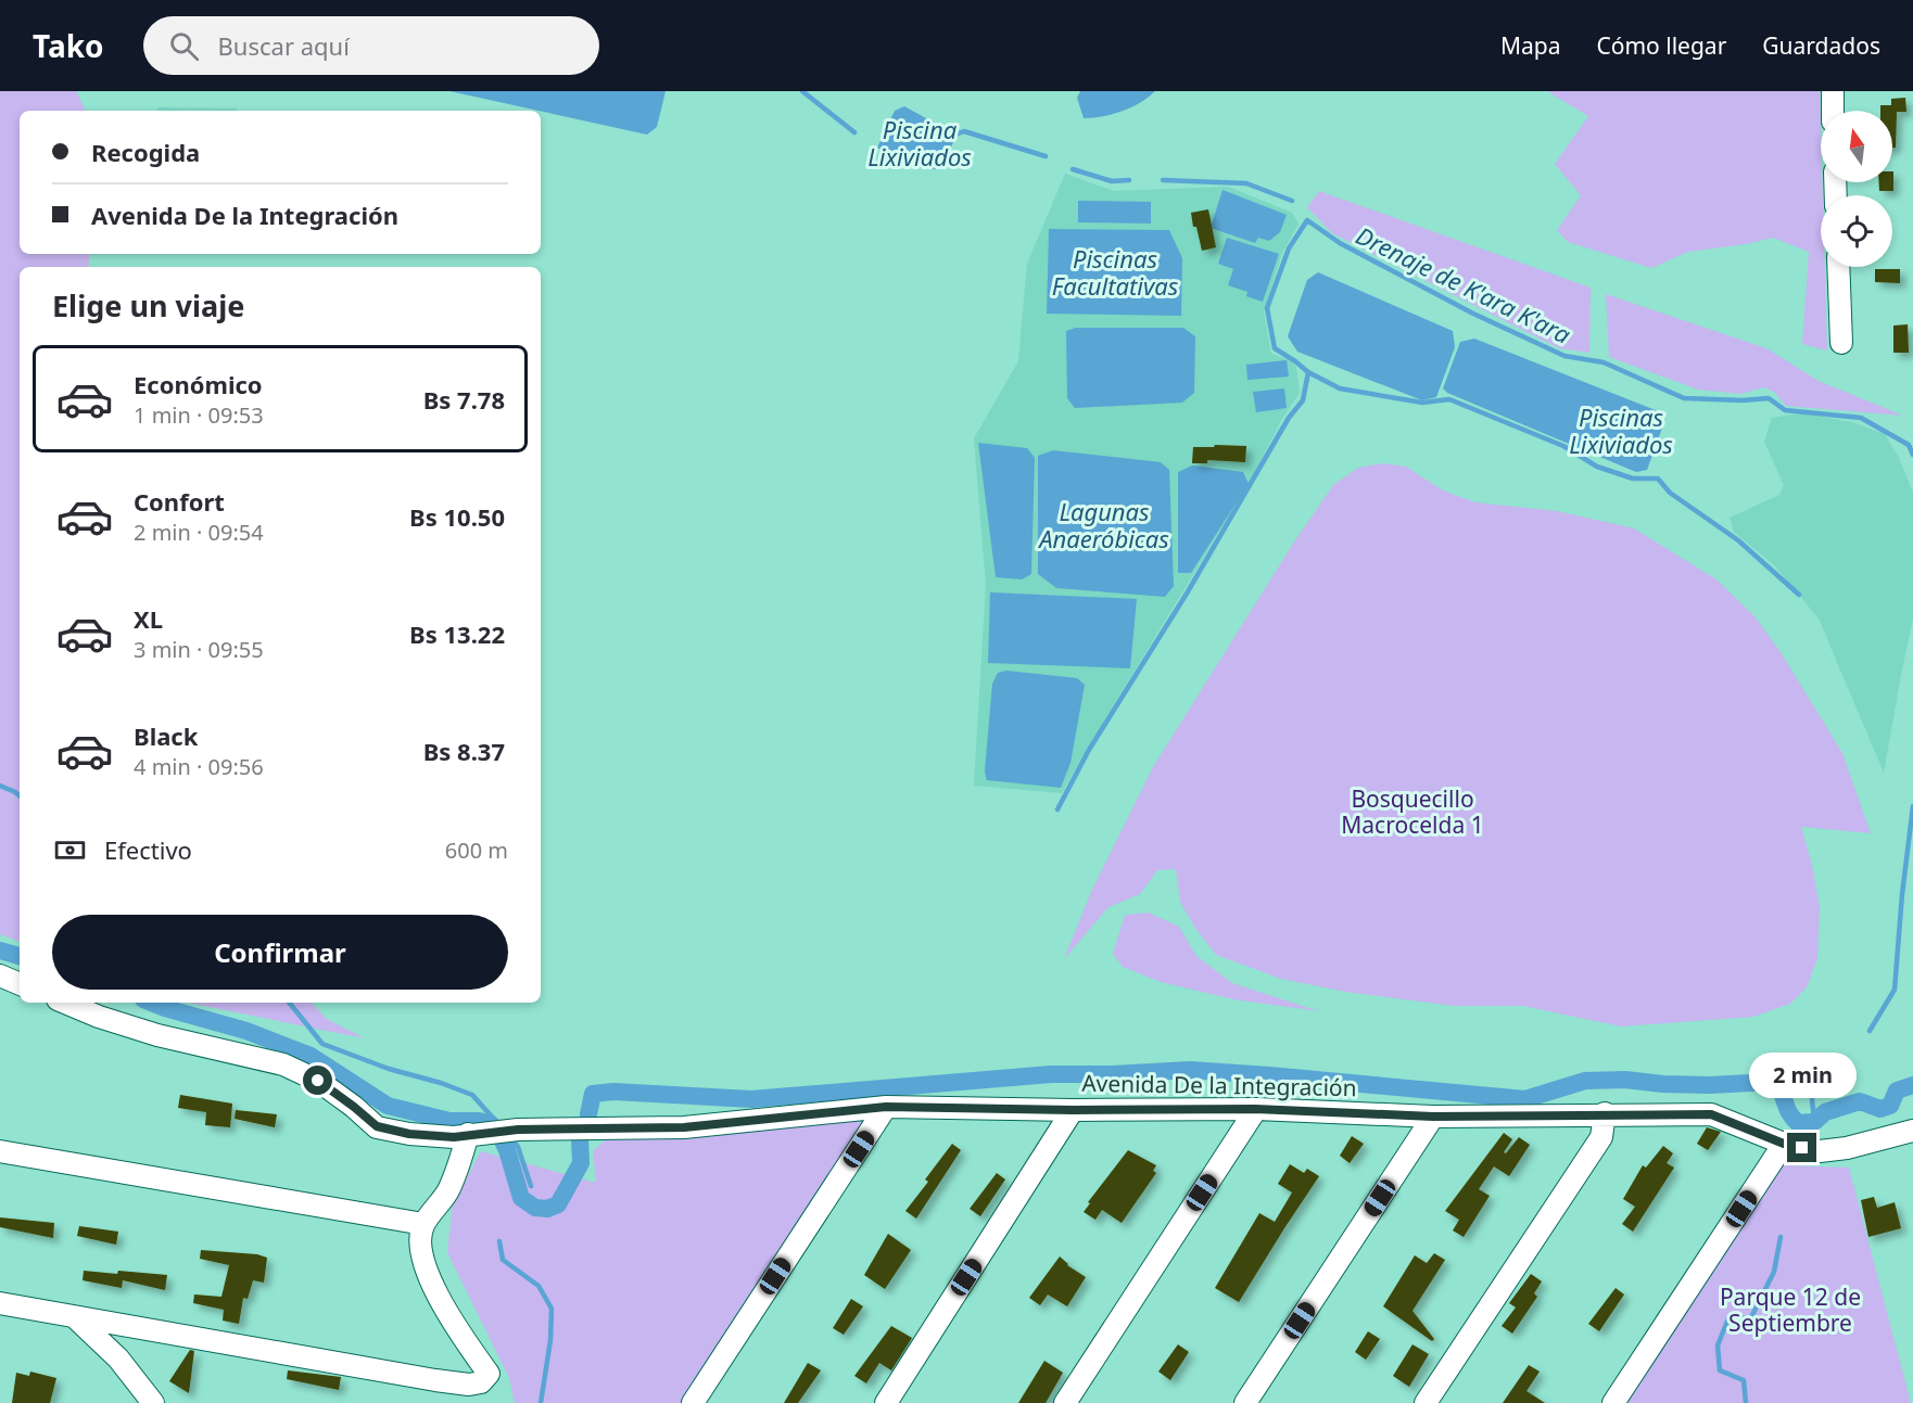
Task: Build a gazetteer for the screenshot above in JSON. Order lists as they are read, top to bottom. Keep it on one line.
{"streets":{"street":["Avenida De la Integración"]},"water":["Piscina Lixiviados","Piscinas Facultativas","Drenaje de K'ara K'ara","Piscinas Lixiviados","Lagunas Anaeróbicas"],"parks":["Bosquecillo Macrocelda 1","Parque 12 de Septiembre"],"north":"top","page":{"header":"Tako","search":"Buscar aquí","nav":["Mapa","Cómo llegar","Guardados"],"banner":["Recogida","Avenida De la Integración"],"heading":"Elige un viaje","list":[{"name":"Económico","note":"1 min · 09:53","value":"Bs 7.78"},{"name":"Confort","note":"2 min · 09:54","value":"Bs 10.50"},{"name":"XL","note":"3 min · 09:55","value":"Bs 13.22"},{"name":"Black","note":"4 min · 09:56","value":"Bs 8.37"}],"pay":["Efectivo","600 m"],"buttons":"Confirmar","bubble":"2 min"}}
